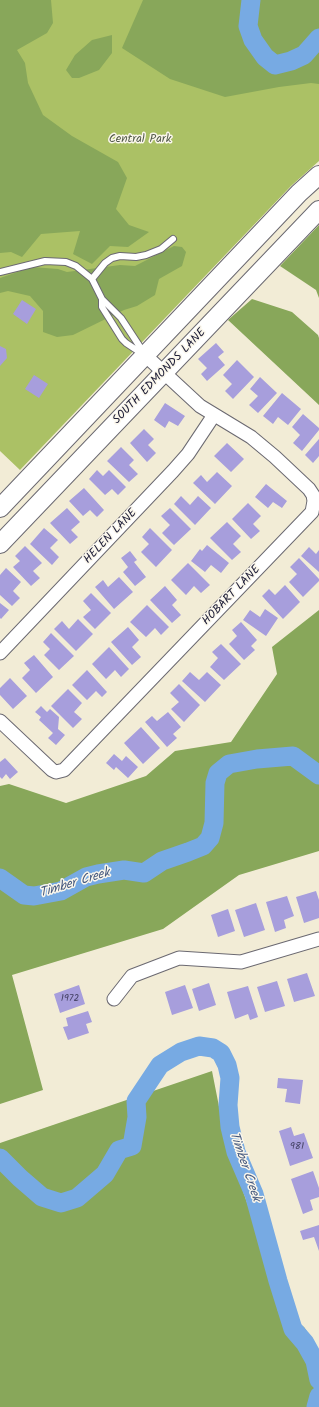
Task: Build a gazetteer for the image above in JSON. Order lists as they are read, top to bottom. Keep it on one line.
{"streets":{"main road":["SOUTH EDMONDS LANE"],"street":["HELEN LANE","HOBART LANE"]},"crossings":[["SOUTH EDMONDS LANE","HOBART LANE"],["HELEN LANE","HOBART LANE"]],"water":["Timber Creek"],"parks":["Central Park"],"house_numbers":["1972","981"]}
